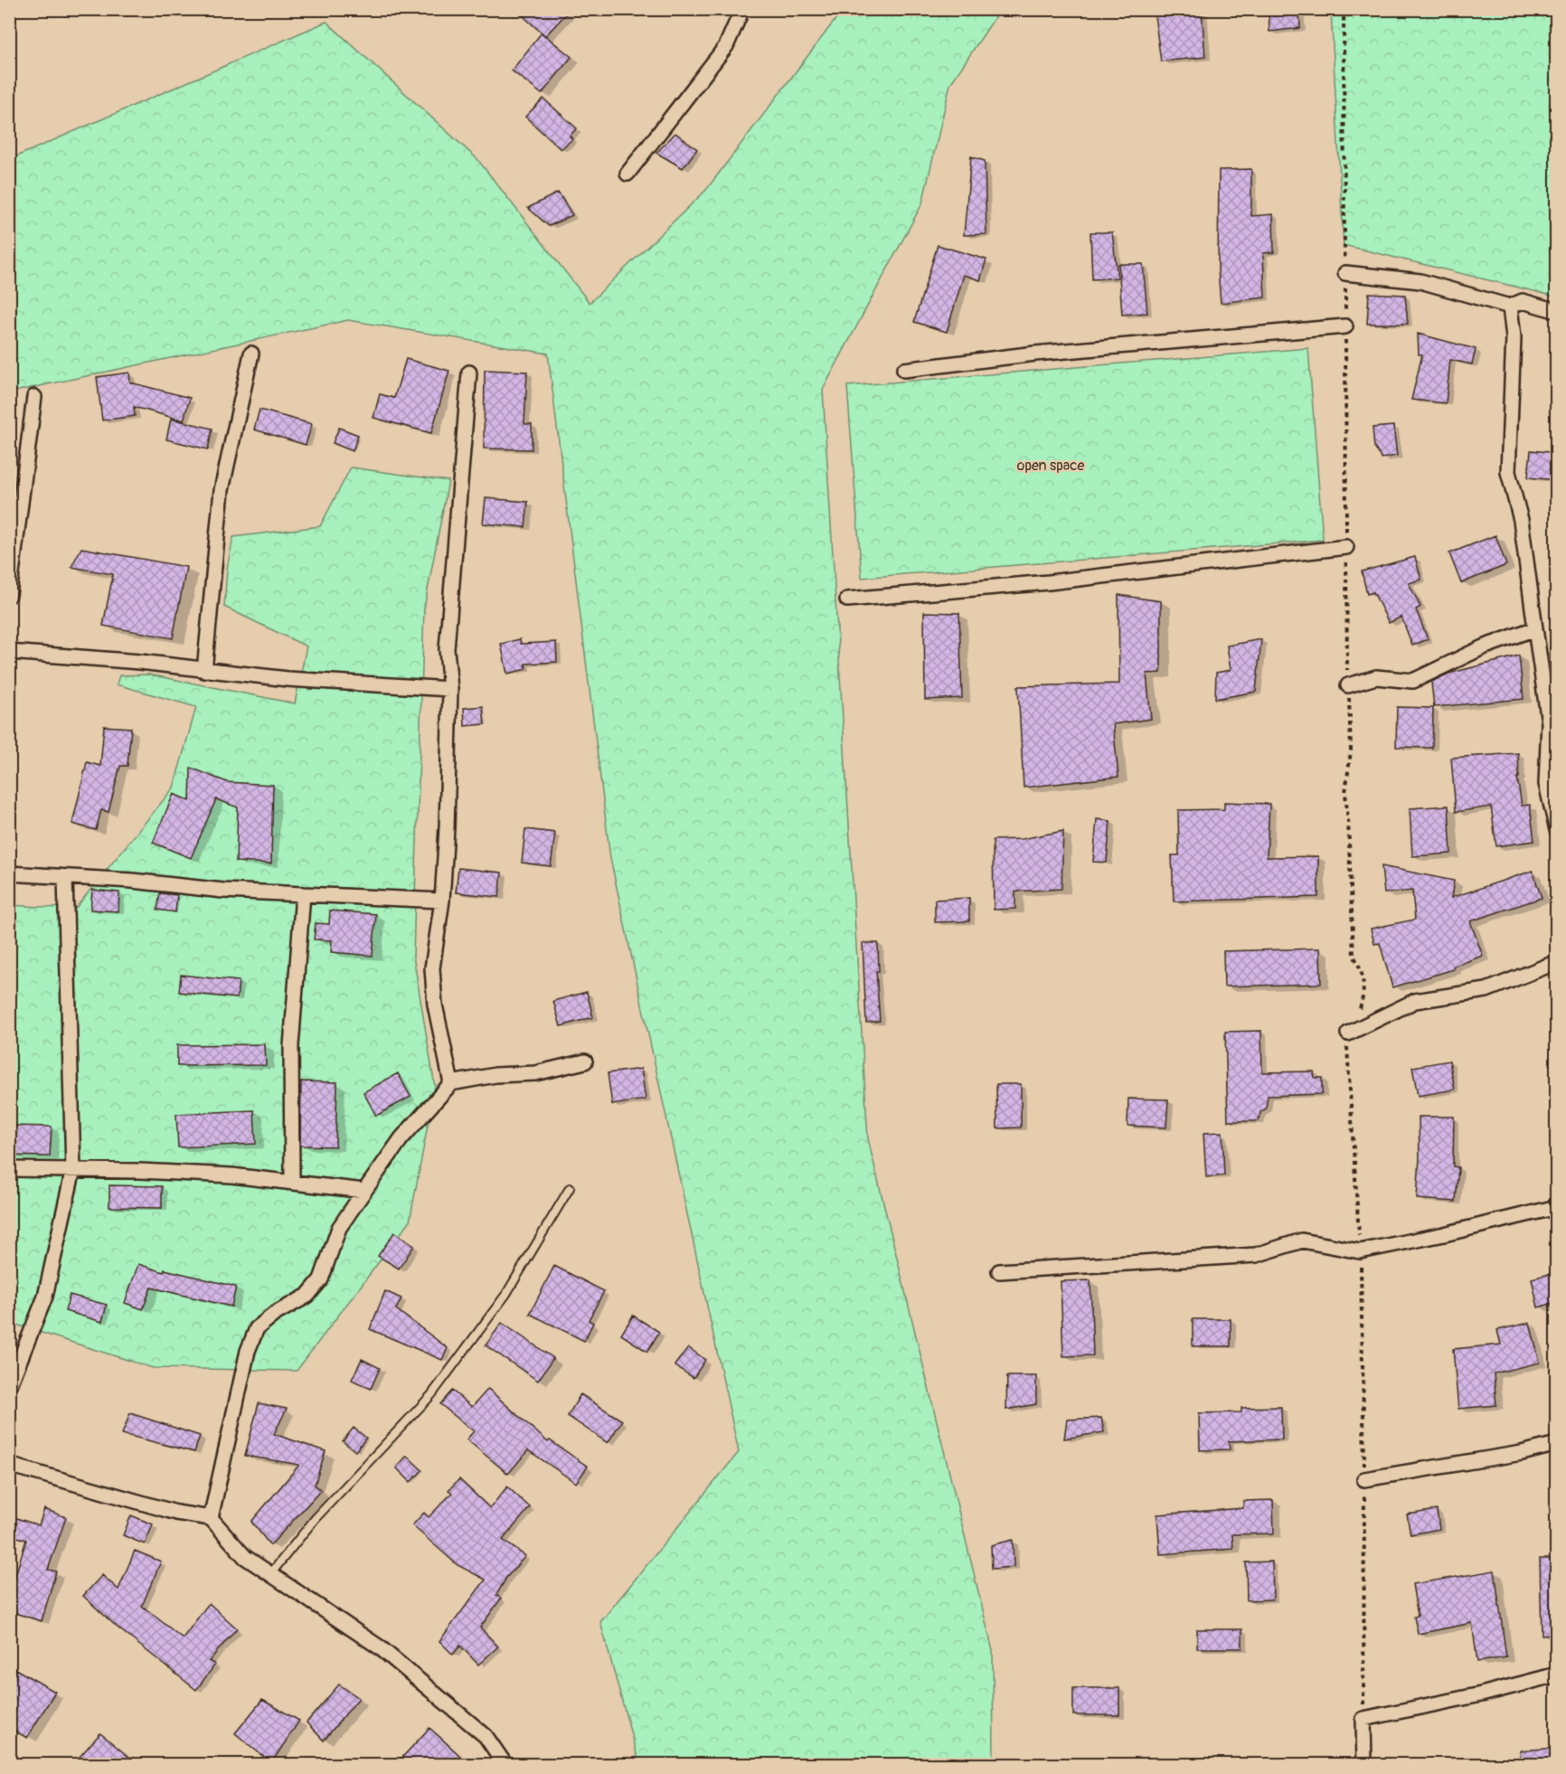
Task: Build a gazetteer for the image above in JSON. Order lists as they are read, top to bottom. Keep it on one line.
{"parks":["open space"]}
